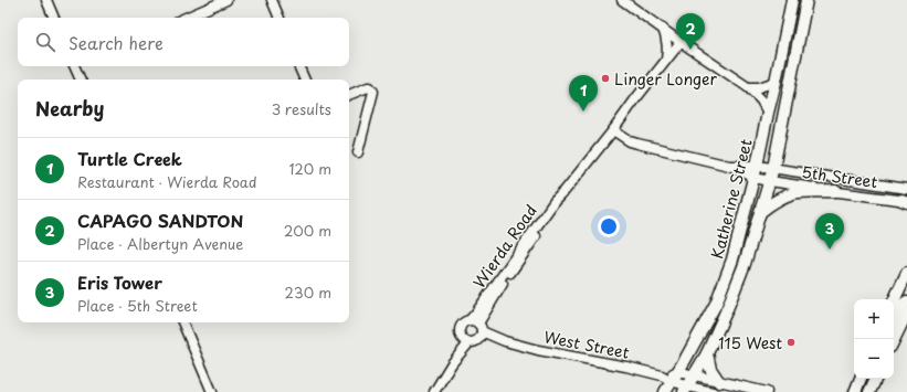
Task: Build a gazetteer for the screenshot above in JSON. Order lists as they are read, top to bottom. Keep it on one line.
{"streets":{"main road":["Katherine Street"],"street":["5th Street","Wierda Road","West Street"]},"crossings":[["5th Street","Katherine Street"],["Katherine Street","West Street"],["Wierda Road","West Street"]],"places":["Linger Longer","115 West"],"page":{"pins":["2","1","3"],"search":"Search here","heading":["Nearby","3 results"],"list":[{"mark":"1","name":"Turtle Creek","note":"Restaurant · Wierda Road","value":"120 m"},{"mark":"2","name":"CAPAGO SANDTON","note":"Place · Albertyn Avenue","value":"200 m"},{"mark":"3","name":"Eris Tower","note":"Place · 5th Street","value":"230 m"}],"map_buttons":["+","−"]}}
